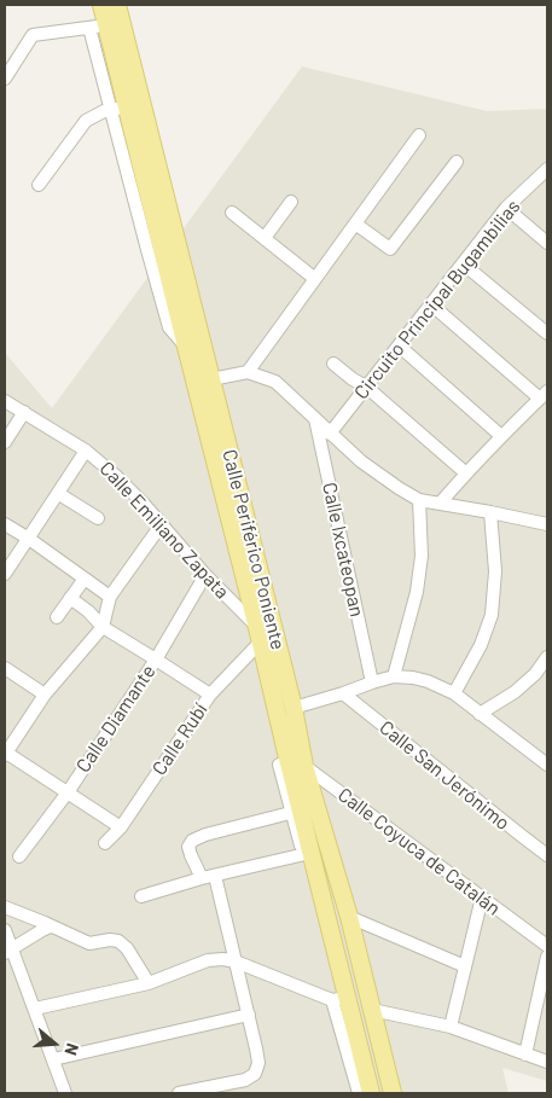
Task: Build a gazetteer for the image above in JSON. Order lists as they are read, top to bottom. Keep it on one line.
{"streets":{"main road":["Calle Periférico Poniente"],"street":["Circuito Principal Bugambilias","Calle Emiliano Zapata","Calle Ixcateopan","Calle Diamante","Calle Rubí","Calle San Jerónimo","Calle Coyuca de Catalán"]},"crossings":[["Calle Emiliano Zapata","Calle Periférico Poniente"],["Calle Emiliano Zapata","Calle Diamante"],["Calle Emiliano Zapata","Calle Rubí"],["Calle Periférico Poniente","Calle Rubí"],["Calle Periférico Poniente","Calle Coyuca de Catalán"]],"north":"right"}
